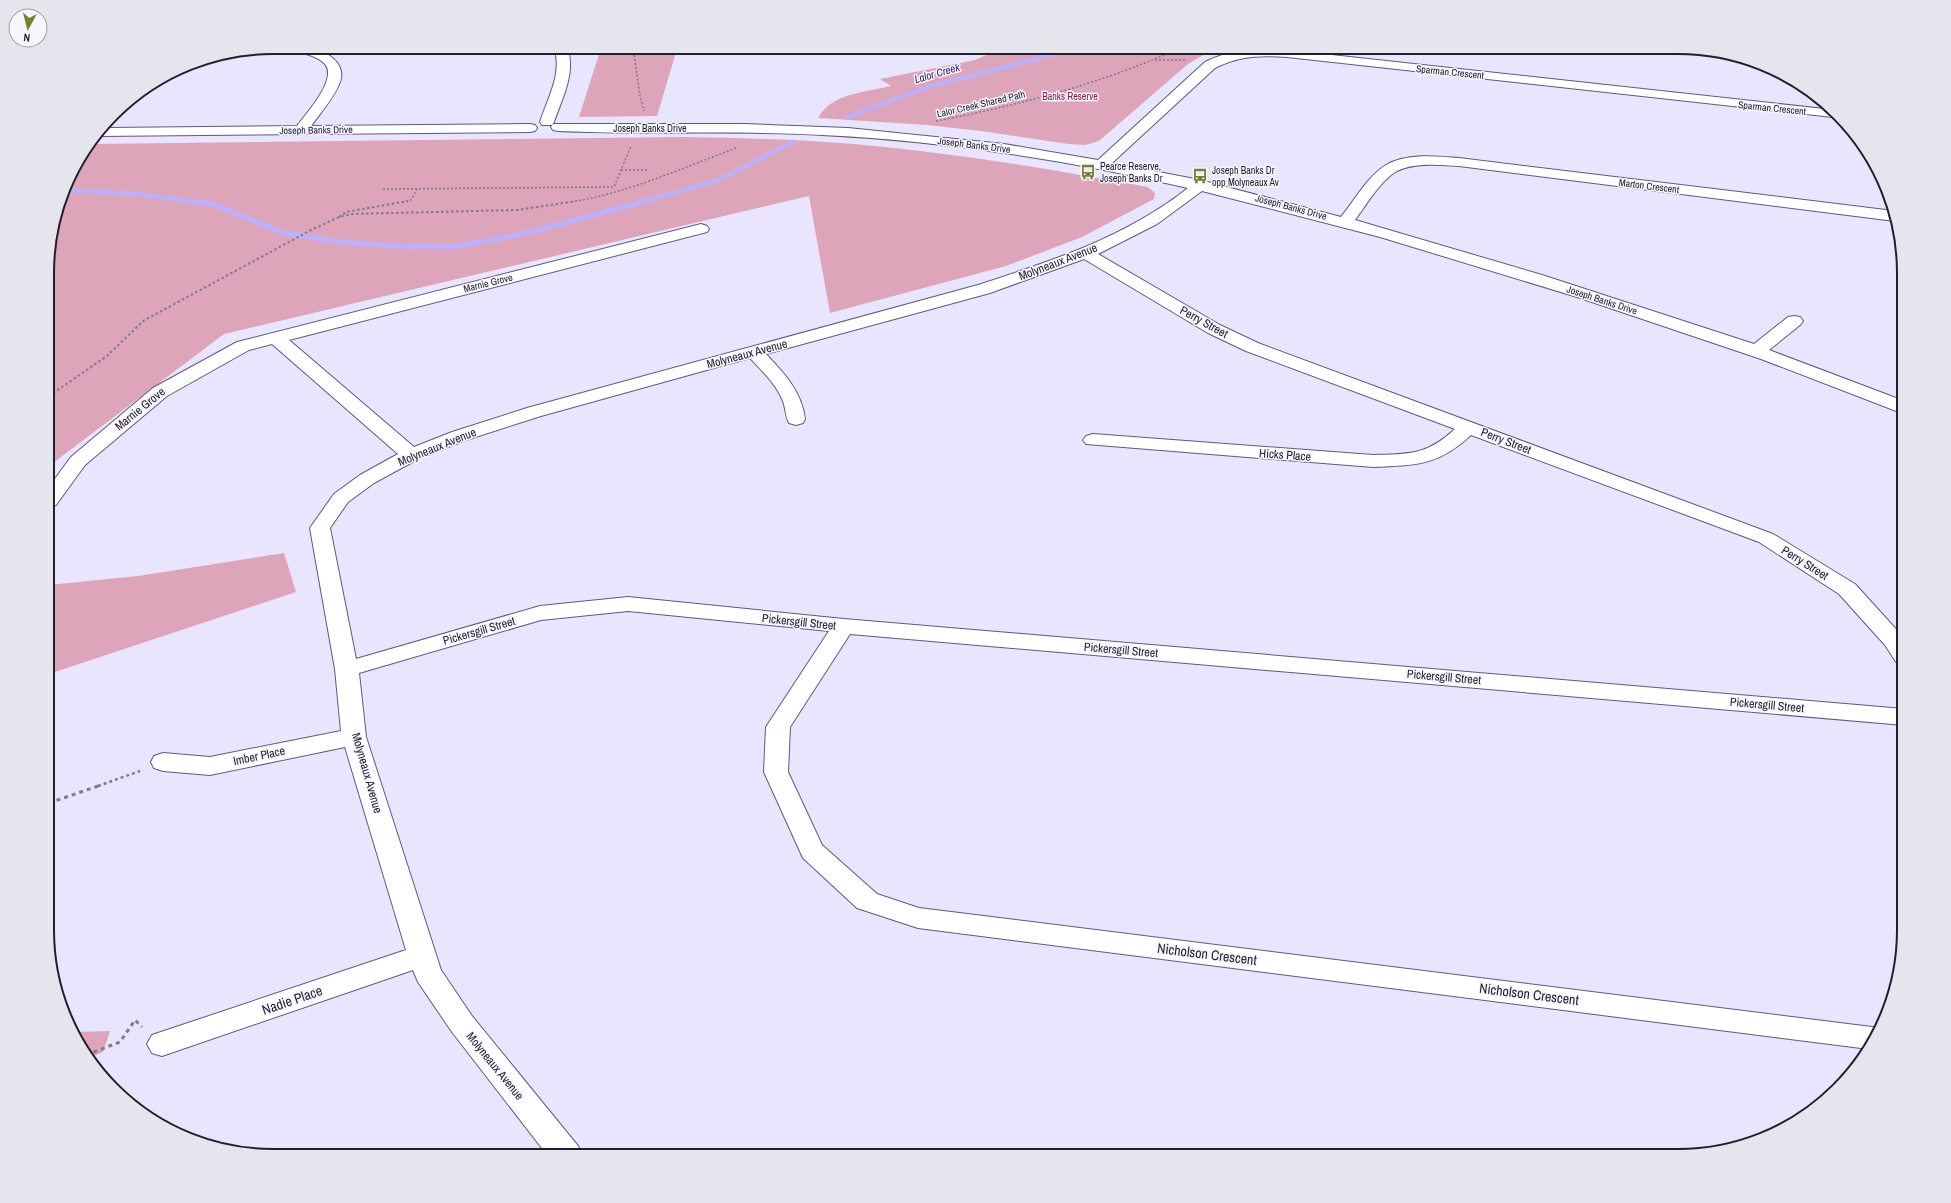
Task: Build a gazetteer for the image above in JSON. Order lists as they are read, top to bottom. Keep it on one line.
{"streets":{"street":["Sparman Crescent","Joseph Banks Drive","Marton Crescent","Molyneaux Avenue","Marnie Grove","Perry Street","Hicks Place","Pickersgill Street","Imber Place","Nicholson Crescent","Nadie Place"],"path":["Lalor Creek Shared Path"]},"crossings":[["Sparman Crescent","Joseph Banks Drive"],["Joseph Banks Drive","Marton Crescent"],["Joseph Banks Drive","Molyneaux Avenue"],["Molyneaux Avenue","Perry Street"],["Molyneaux Avenue","Pickersgill Street"],["Molyneaux Avenue","Imber Place"],["Molyneaux Avenue","Nadie Place"],["Perry Street","Hicks Place"],["Pickersgill Street","Nicholson Crescent"]],"water":["Lalor Creek"],"parks":["Banks Reserve"],"places":{"bus stop":["Pearce Reserve, Joseph Banks Dr","Joseph Banks Dr opp Molyneaux Av"]},"north":"bottom"}
